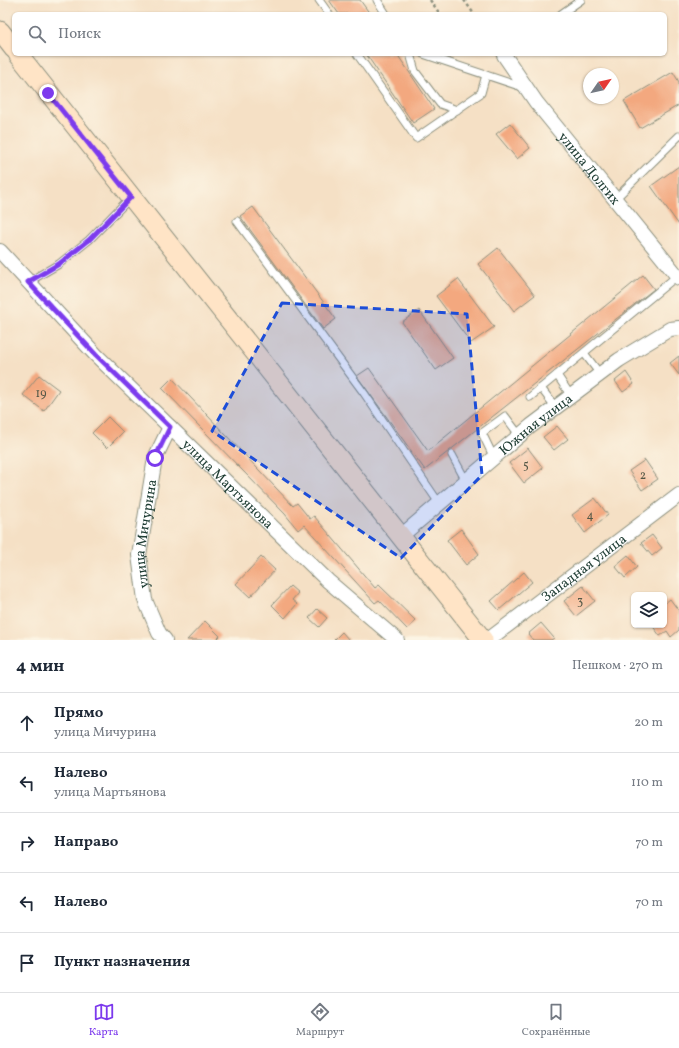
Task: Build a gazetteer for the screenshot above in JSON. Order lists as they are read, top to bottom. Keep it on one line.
{"streets":{"street":["улица Долгих","Южная улица","улица Мартьянова","улица Мичурина","Западная улица"]},"crossings":[["улица Мартьянова","улица Мичурина"]],"house_numbers":["19","5","2","4","3"],"north":"top right","page":{"search":"Поиск","heading":["4 мин","Пешком · 270 m"],"list":[["Прямо","улица Мичурина","20 m"],["Налево","улица Мартьянова","110 m"],["Направо","70 m"],["Налево","70 m"],"Пункт назначения"],"nav":["Карта","Маршрут","Сохранённые"]}}
